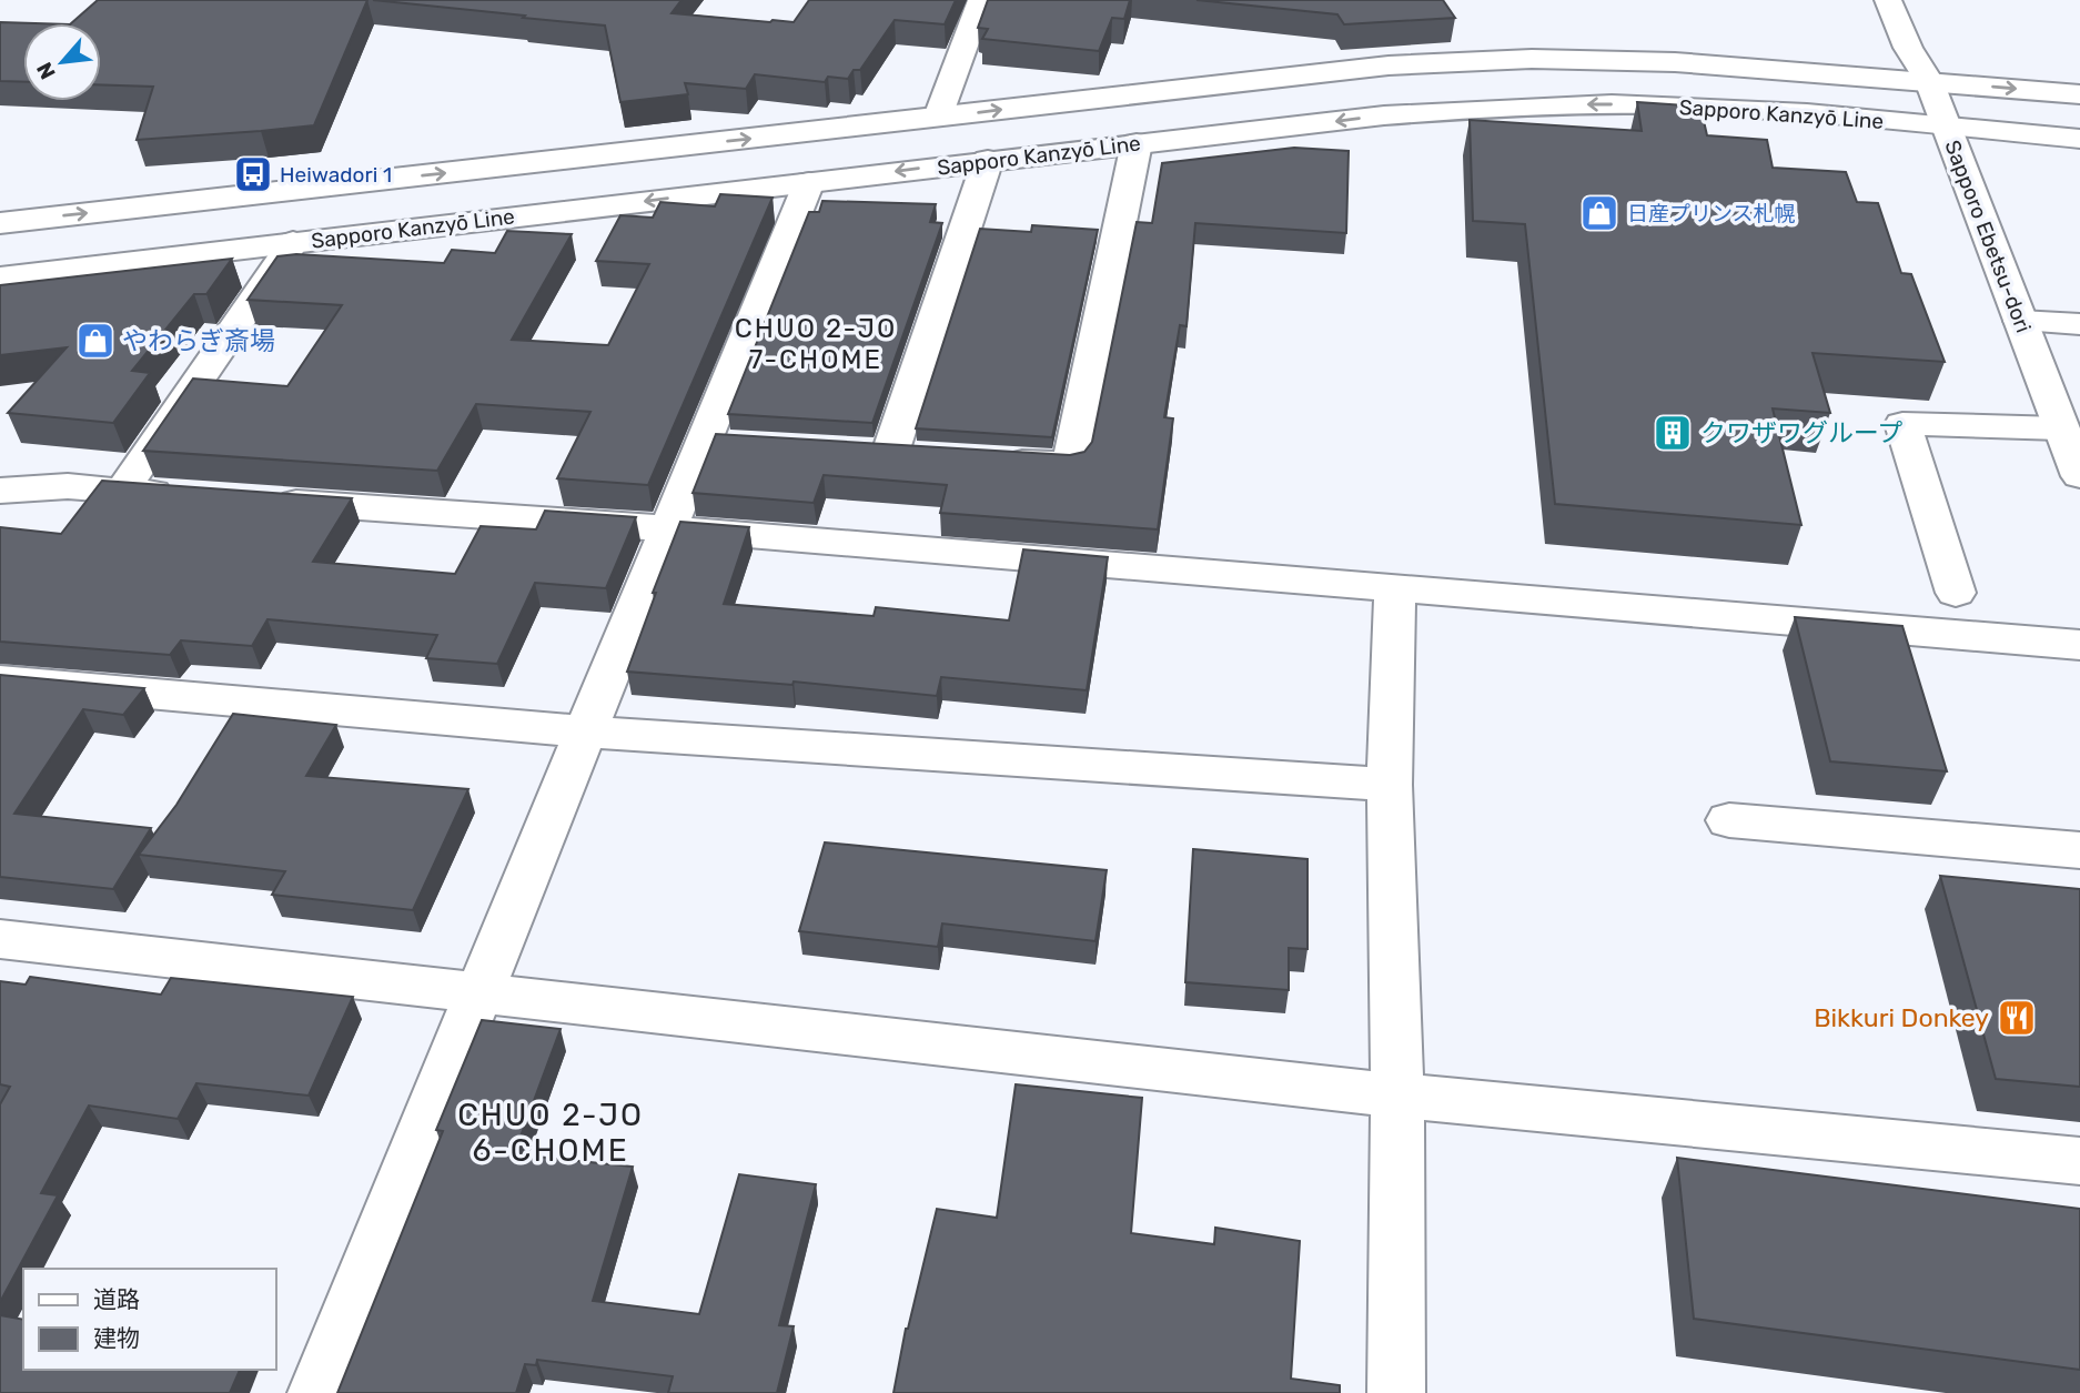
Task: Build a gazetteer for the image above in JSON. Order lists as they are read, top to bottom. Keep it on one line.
{"streets":{"main road":["Sapporo Kanzyō Line","Sapporo Ebetsu-dori"]},"crossings":[["Sapporo Kanzyō Line","Sapporo Ebetsu-dori"]],"districts":["CHUO 2-JO 7-CHOME","CHUO 2-JO 6-CHOME"],"places":{"bus stop":["Heiwadori 1"],"shop":["日産プリンス札幌","やわらぎ斎場"],"building":["クワザワグループ"],"restaurant":["Bikkuri Donkey"]},"legend":["道路","建物"],"north":"bottom left"}
